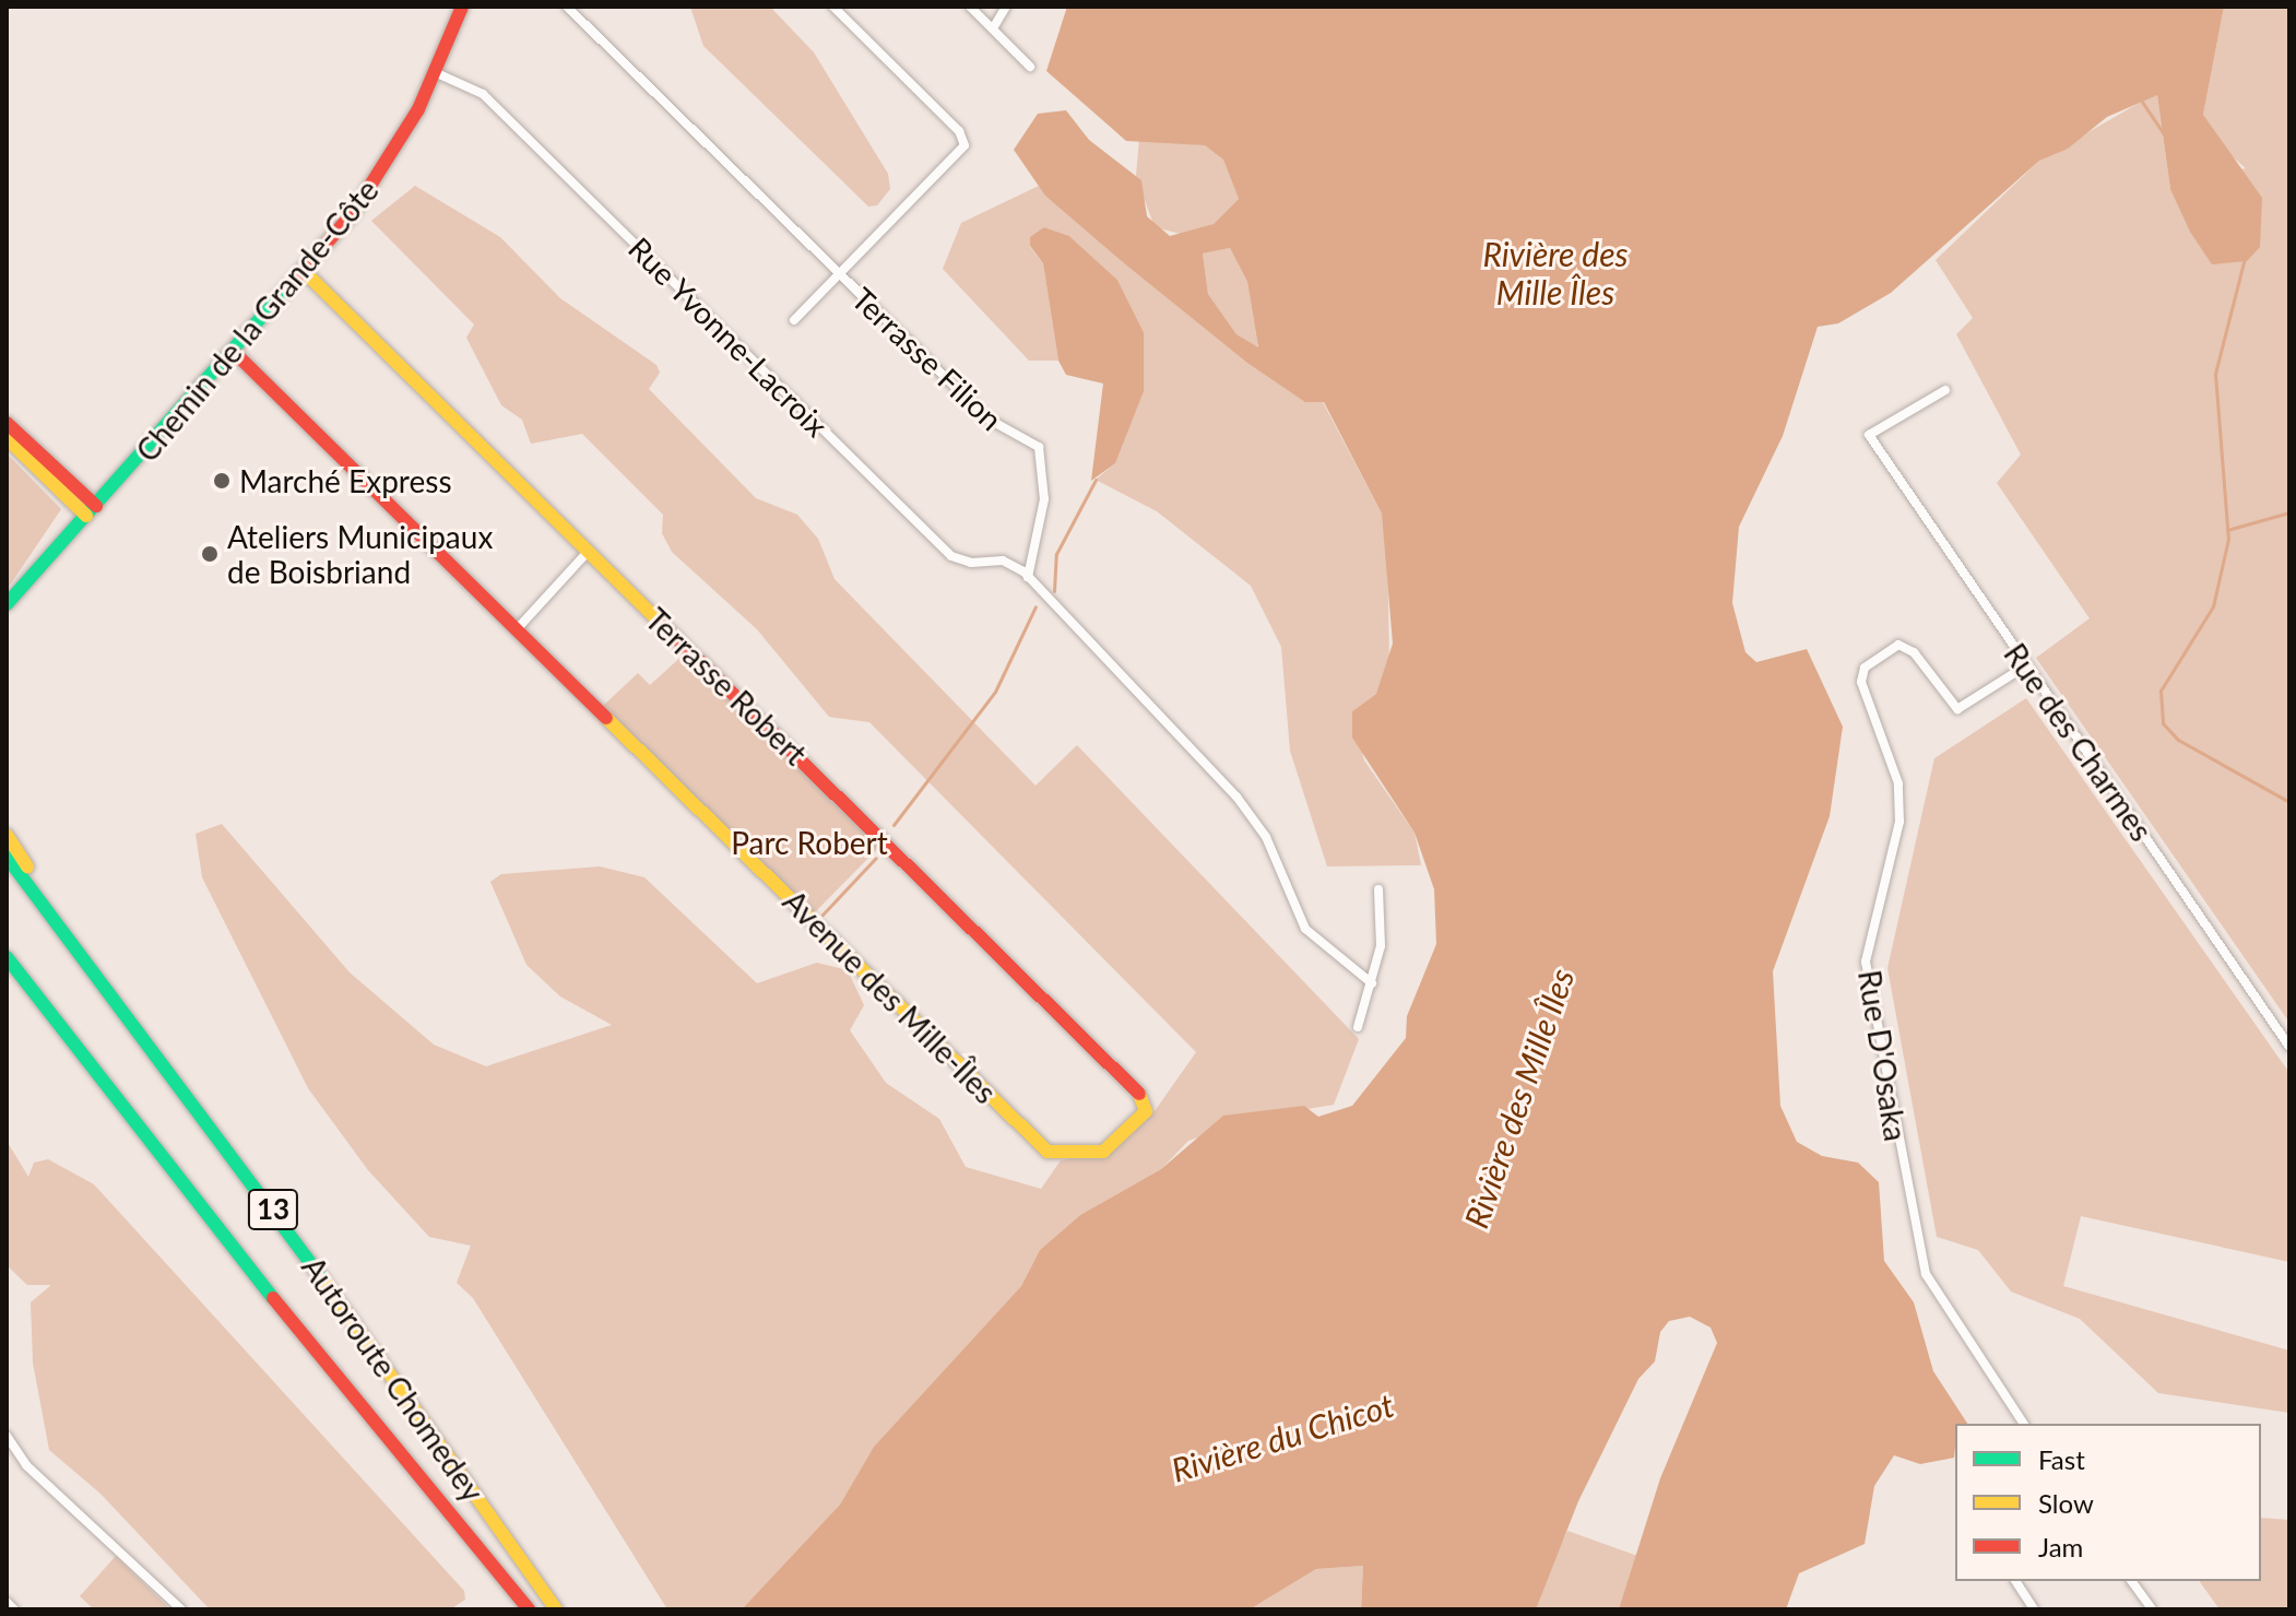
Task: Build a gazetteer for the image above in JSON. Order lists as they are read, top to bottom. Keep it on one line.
{"streets":{"main road":["Chemin de la Grande-Côte","Terrasse Robert","Avenue des Mille-Îles","13","Autoroute Chomedey"],"street":["Rue Yvonne-Lacroix","Terrasse Filion","Rue des Charmes","Rue D'Osaka"]},"crossings":[["Chemin de la Grande-Côte","Rue Yvonne-Lacroix"],["Chemin de la Grande-Côte","Terrasse Robert"],["Chemin de la Grande-Côte","Avenue des Mille-Îles"],["Rue Yvonne-Lacroix","Terrasse Filion"],["Terrasse Robert","Avenue des Mille-Îles"],["Rue des Charmes","Rue D'Osaka"]],"water":["Rivière des Mille Îles","Rivière du Chicot"],"parks":["Parc Robert"],"places":["Marché Express","Ateliers Municipaux de Boisbriand"],"legend":["Fast","Slow","Jam"]}
